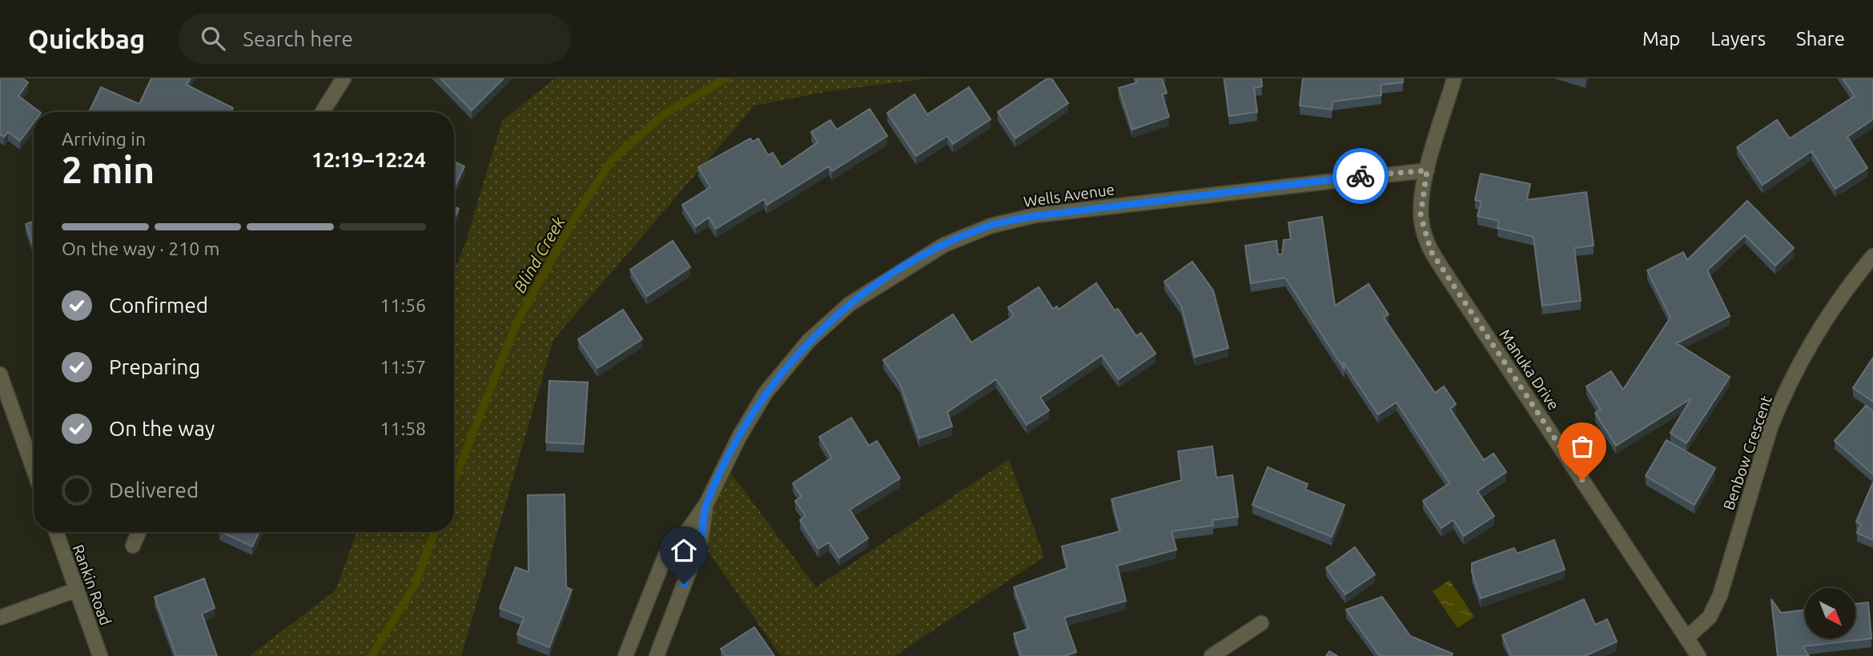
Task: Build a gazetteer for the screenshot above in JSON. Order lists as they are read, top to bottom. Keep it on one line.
{"streets":{"street":["Wells Avenue","Manuka Drive","Benbow Crescent","Rankin Road"]},"crossings":[["Wells Avenue","Manuka Drive"],["Manuka Drive","Benbow Crescent"]],"water":["Blind Creek"],"north":"bottom right","page":{"header":"Quickbag","search":"Search here","nav":["Map","Layers","Share"],"heading":["2 min","Arriving in","12:19–12:24"],"bar":"On the way · 210 m","list":[["Confirmed","11:56"],["Preparing","11:57"],["On the way","11:58"],"Delivered"]}}
